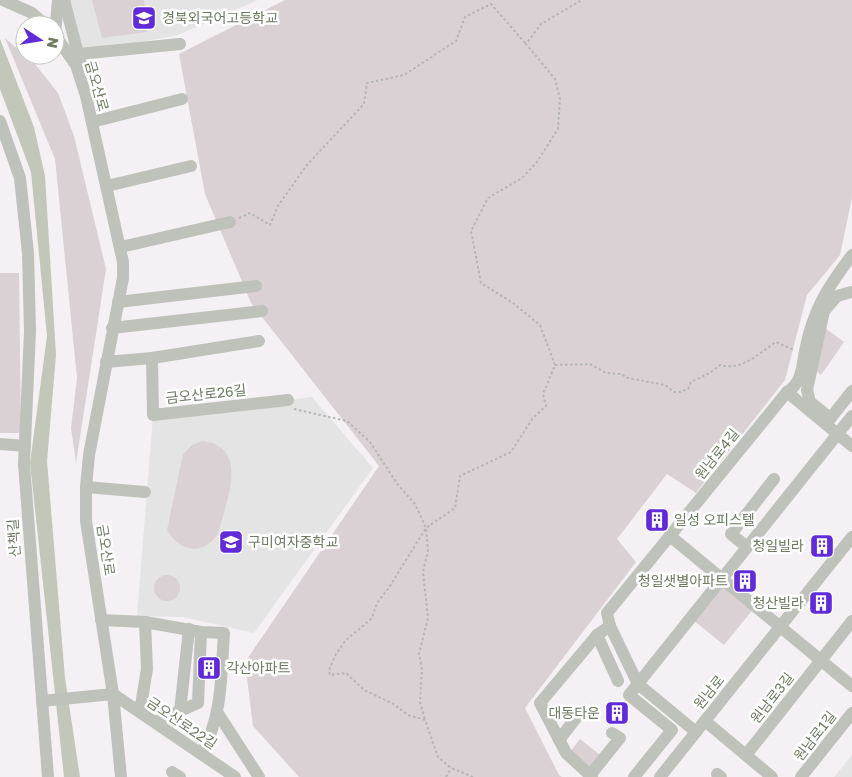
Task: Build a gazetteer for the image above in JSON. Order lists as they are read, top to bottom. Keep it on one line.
{"streets":{"street":["금오산로","금오산로26길","원남로4길","산책길","원남로","원남로3길","금오산로22길","원남로1길"]},"crossings":[["금오산로","금오산로22길"]],"places":{"school or university":["경북외국어고등학교","구미여자중학교"],"building":["일성 오피스텔","청일빌라","청일샛별아파트","청산빌라","각산아파트","대동타운"]},"north":"right"}
